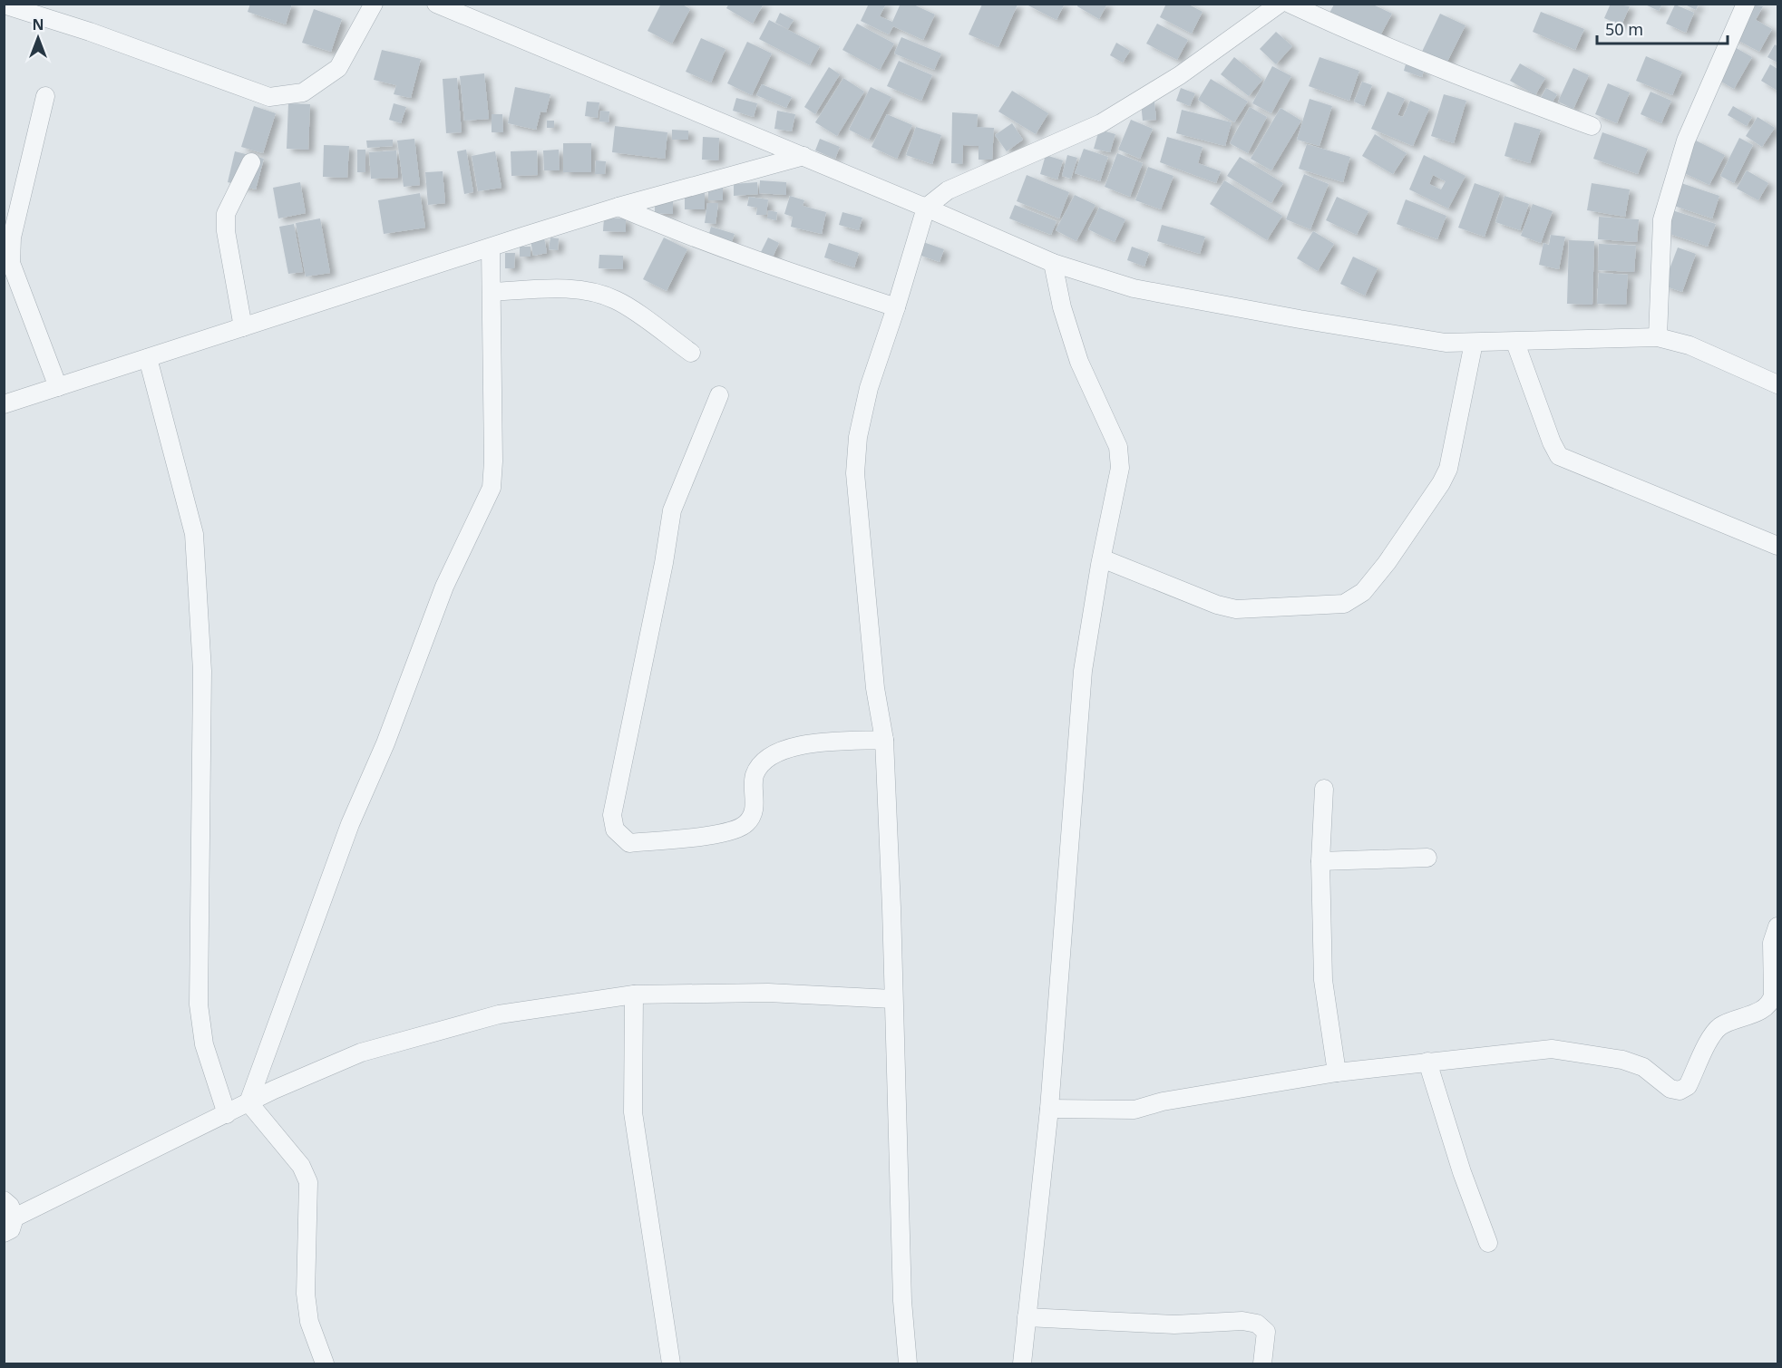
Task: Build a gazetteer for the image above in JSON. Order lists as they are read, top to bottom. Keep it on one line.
{"scale_bar":"50 m","north":"top"}
